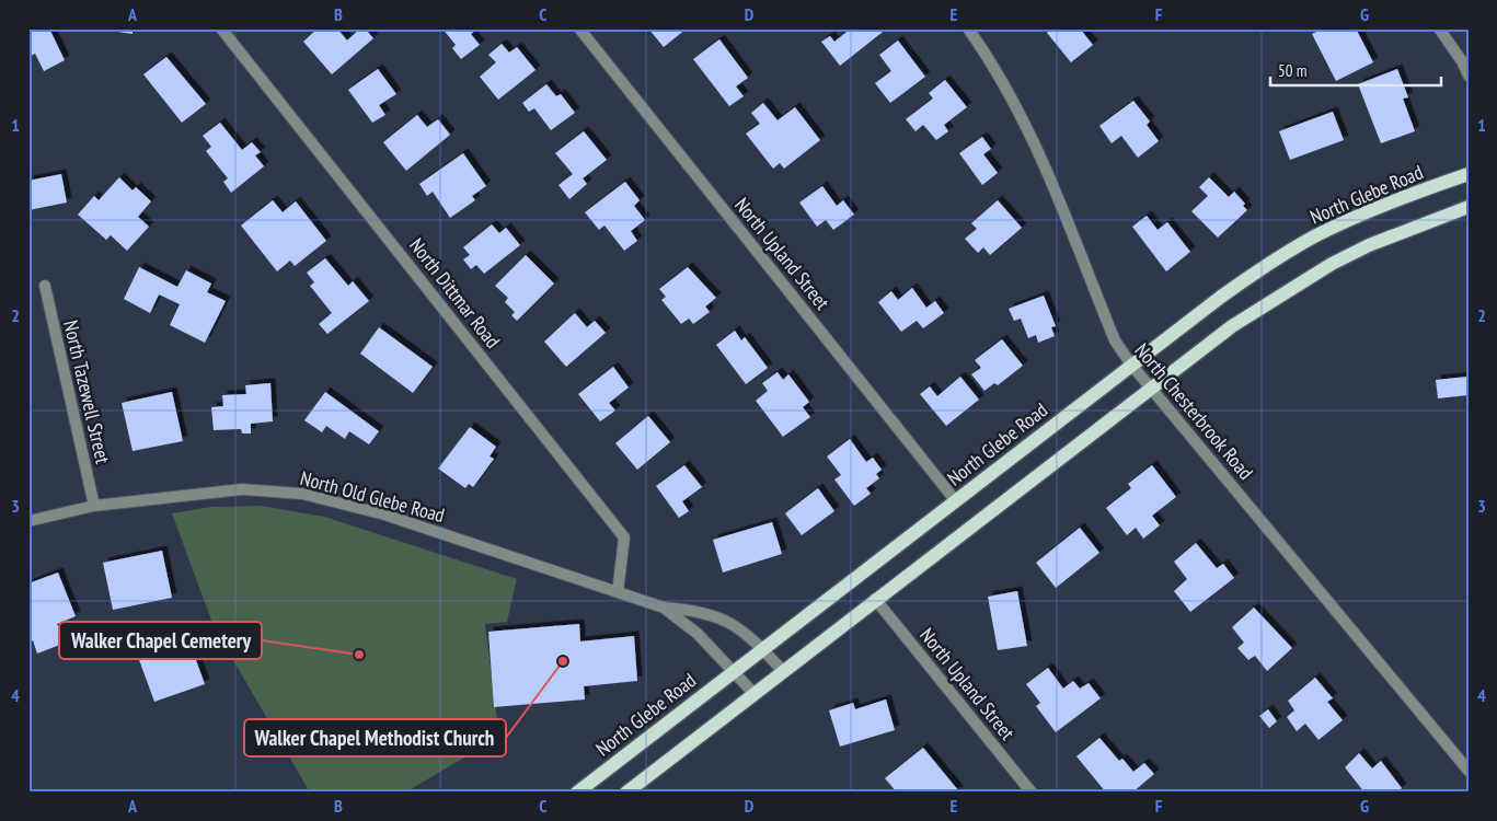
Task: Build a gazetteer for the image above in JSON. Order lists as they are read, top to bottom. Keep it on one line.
{"streets":{"main road":["North Glebe Road"],"street":["North Upland Street","North Dittmar Road","North Tazewell Street","North Chesterbrook Road","North Old Glebe Road"]},"crossings":[["North Glebe Road","North Upland Street"],["North Glebe Road","North Chesterbrook Road"],["North Glebe Road","North Old Glebe Road"],["North Dittmar Road","North Old Glebe Road"],["North Tazewell Street","North Old Glebe Road"]],"places":["Walker Chapel Cemetery","Walker Chapel Methodist Church"],"scale_bar":"50 m","grid":{"columns":["A","B","C","D","E","F","G"],"rows":["1","2","3","4"]}}
